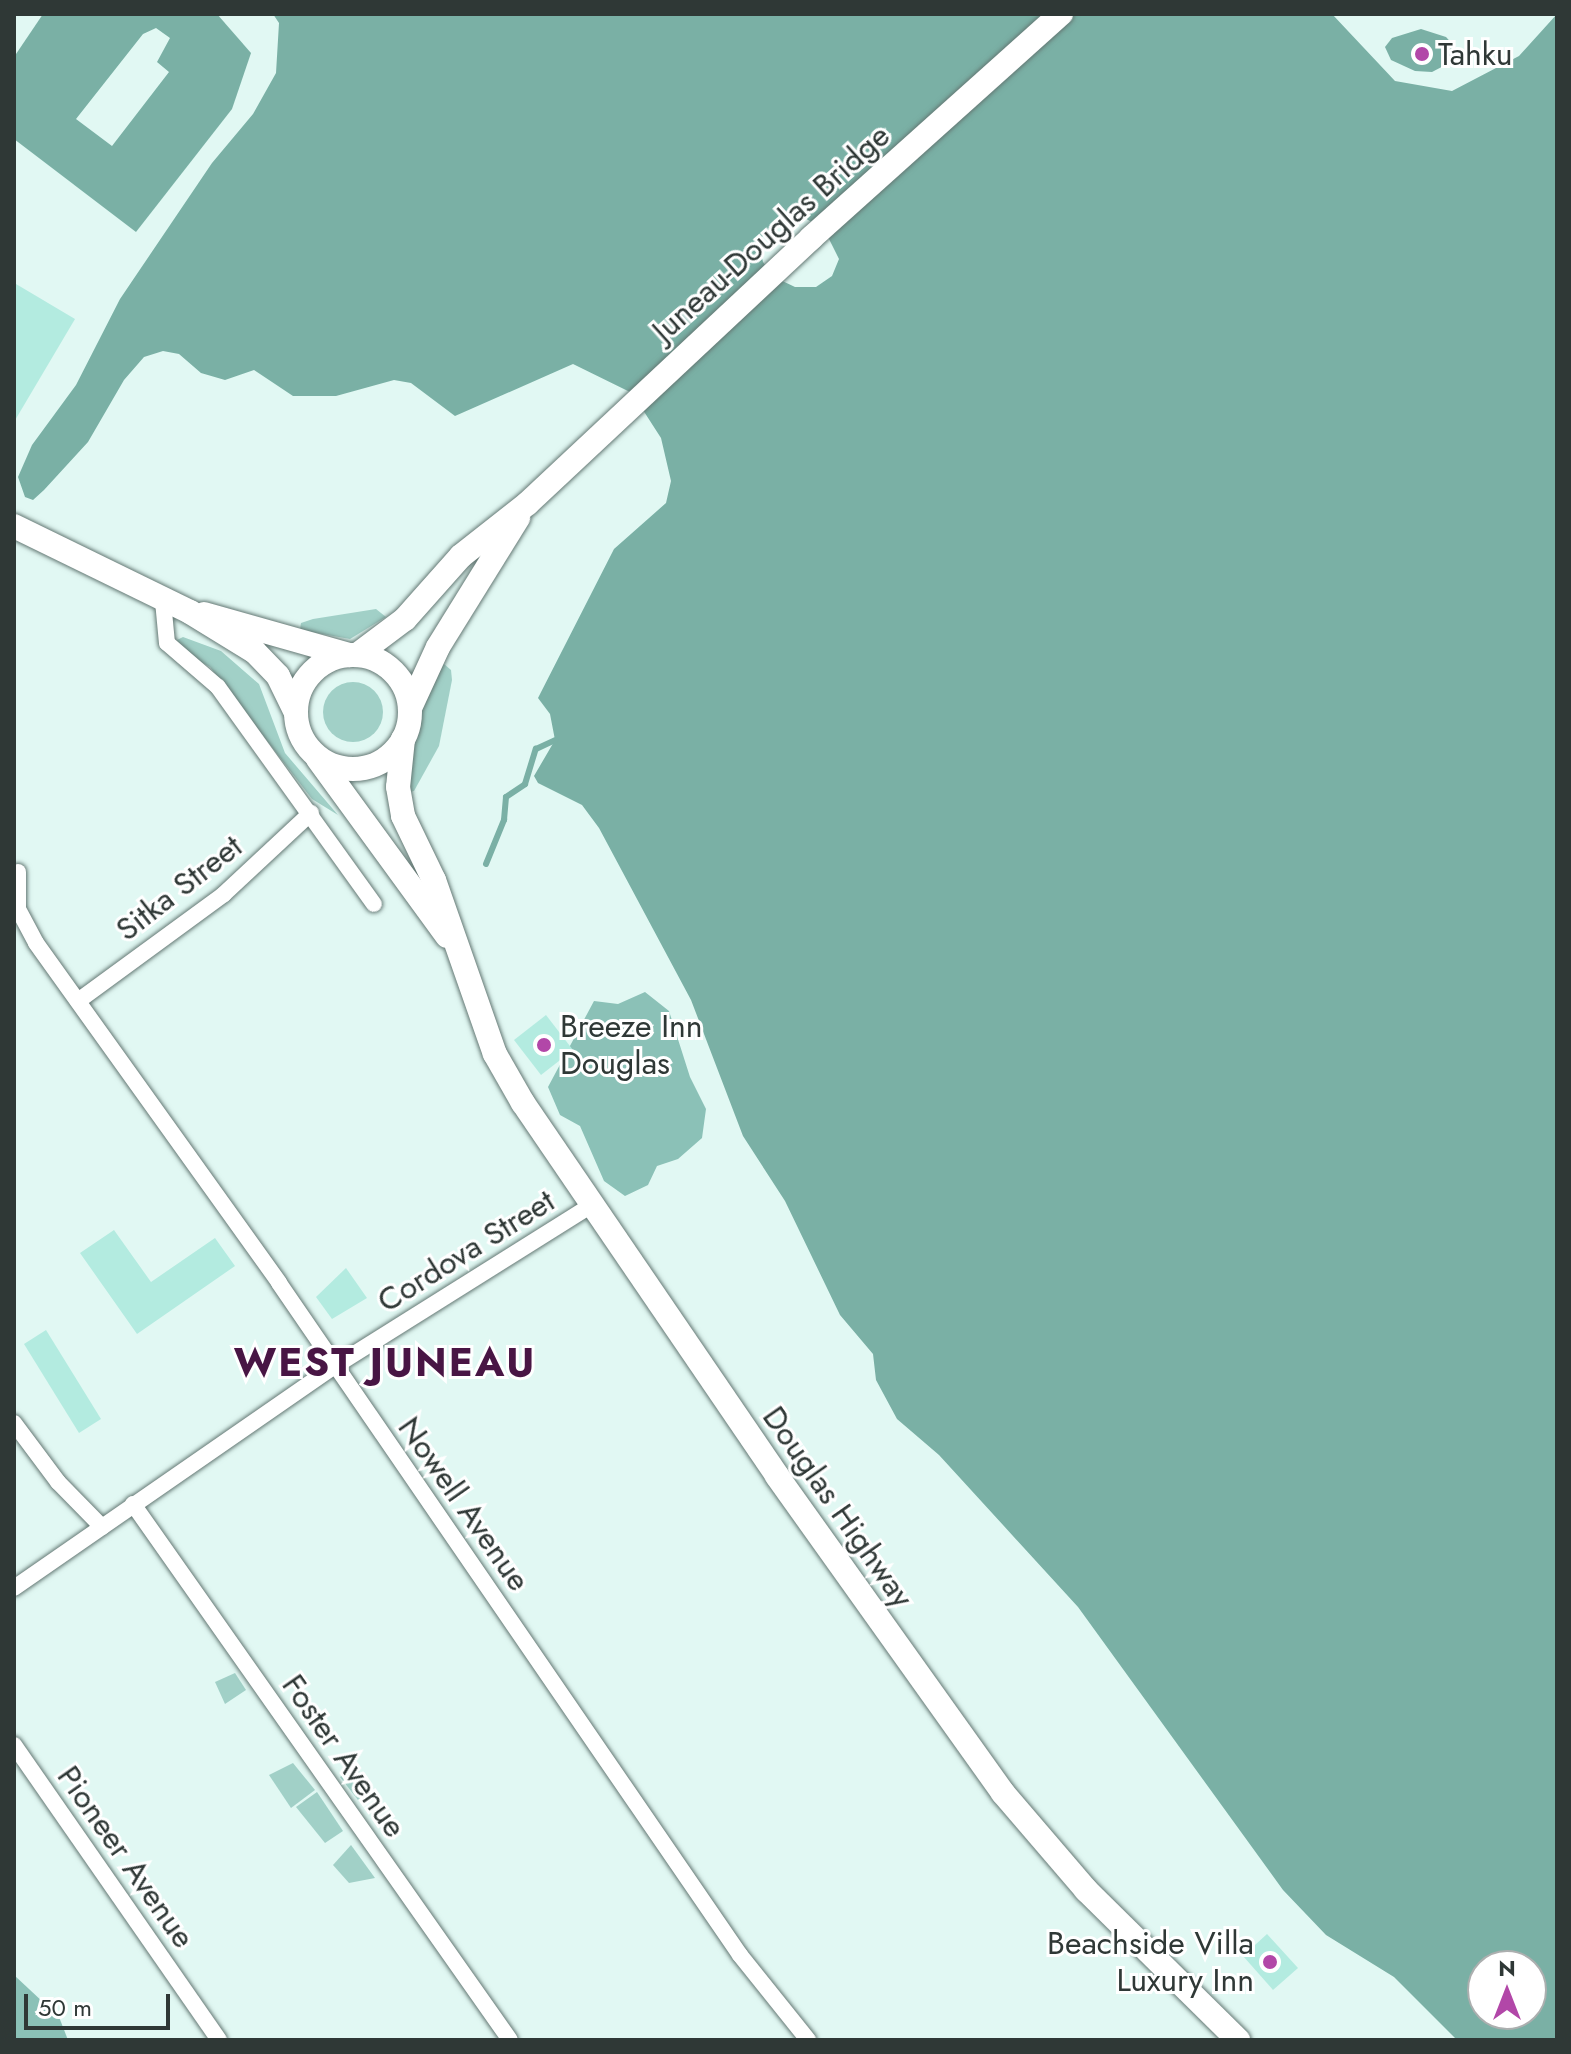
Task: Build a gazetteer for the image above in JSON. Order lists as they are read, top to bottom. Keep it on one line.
{"streets":{"main road":["Juneau-Douglas Bridge","Douglas Highway"],"street":["Sitka Street","Cordova Street","Nowell Avenue","Foster Avenue","Pioneer Avenue"]},"crossings":[["Sitka Street","Nowell Avenue"],["Cordova Street","Nowell Avenue"],["Cordova Street","Douglas Highway"],["Cordova Street","Foster Avenue"]],"districts":["WEST JUNEAU"],"places":["Tahku","Breeze Inn Douglas","Beachside Villa Luxury Inn"],"scale_bar":"50 m","north":"top"}
